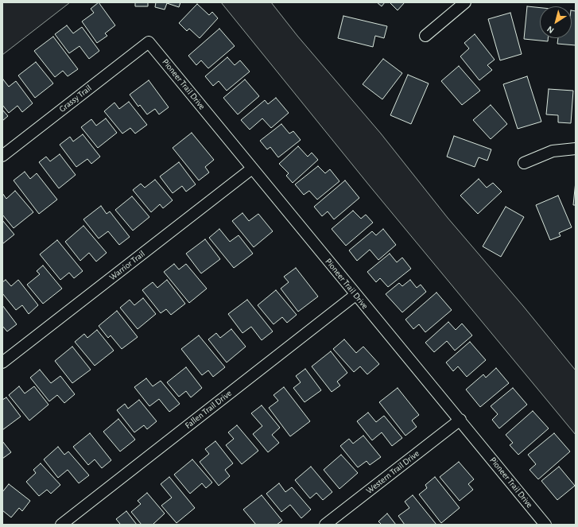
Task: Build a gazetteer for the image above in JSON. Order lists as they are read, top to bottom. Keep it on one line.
{"streets":{"street":["Pioneer Trail Drive","Grassy Trail","Warrior Trail","Fallen Trail Drive","Western Trail Drive"]},"crossings":[["Pioneer Trail Drive","Grassy Trail"],["Pioneer Trail Drive","Warrior Trail"],["Pioneer Trail Drive","Fallen Trail Drive"],["Pioneer Trail Drive","Western Trail Drive"]],"north":"bottom left"}
